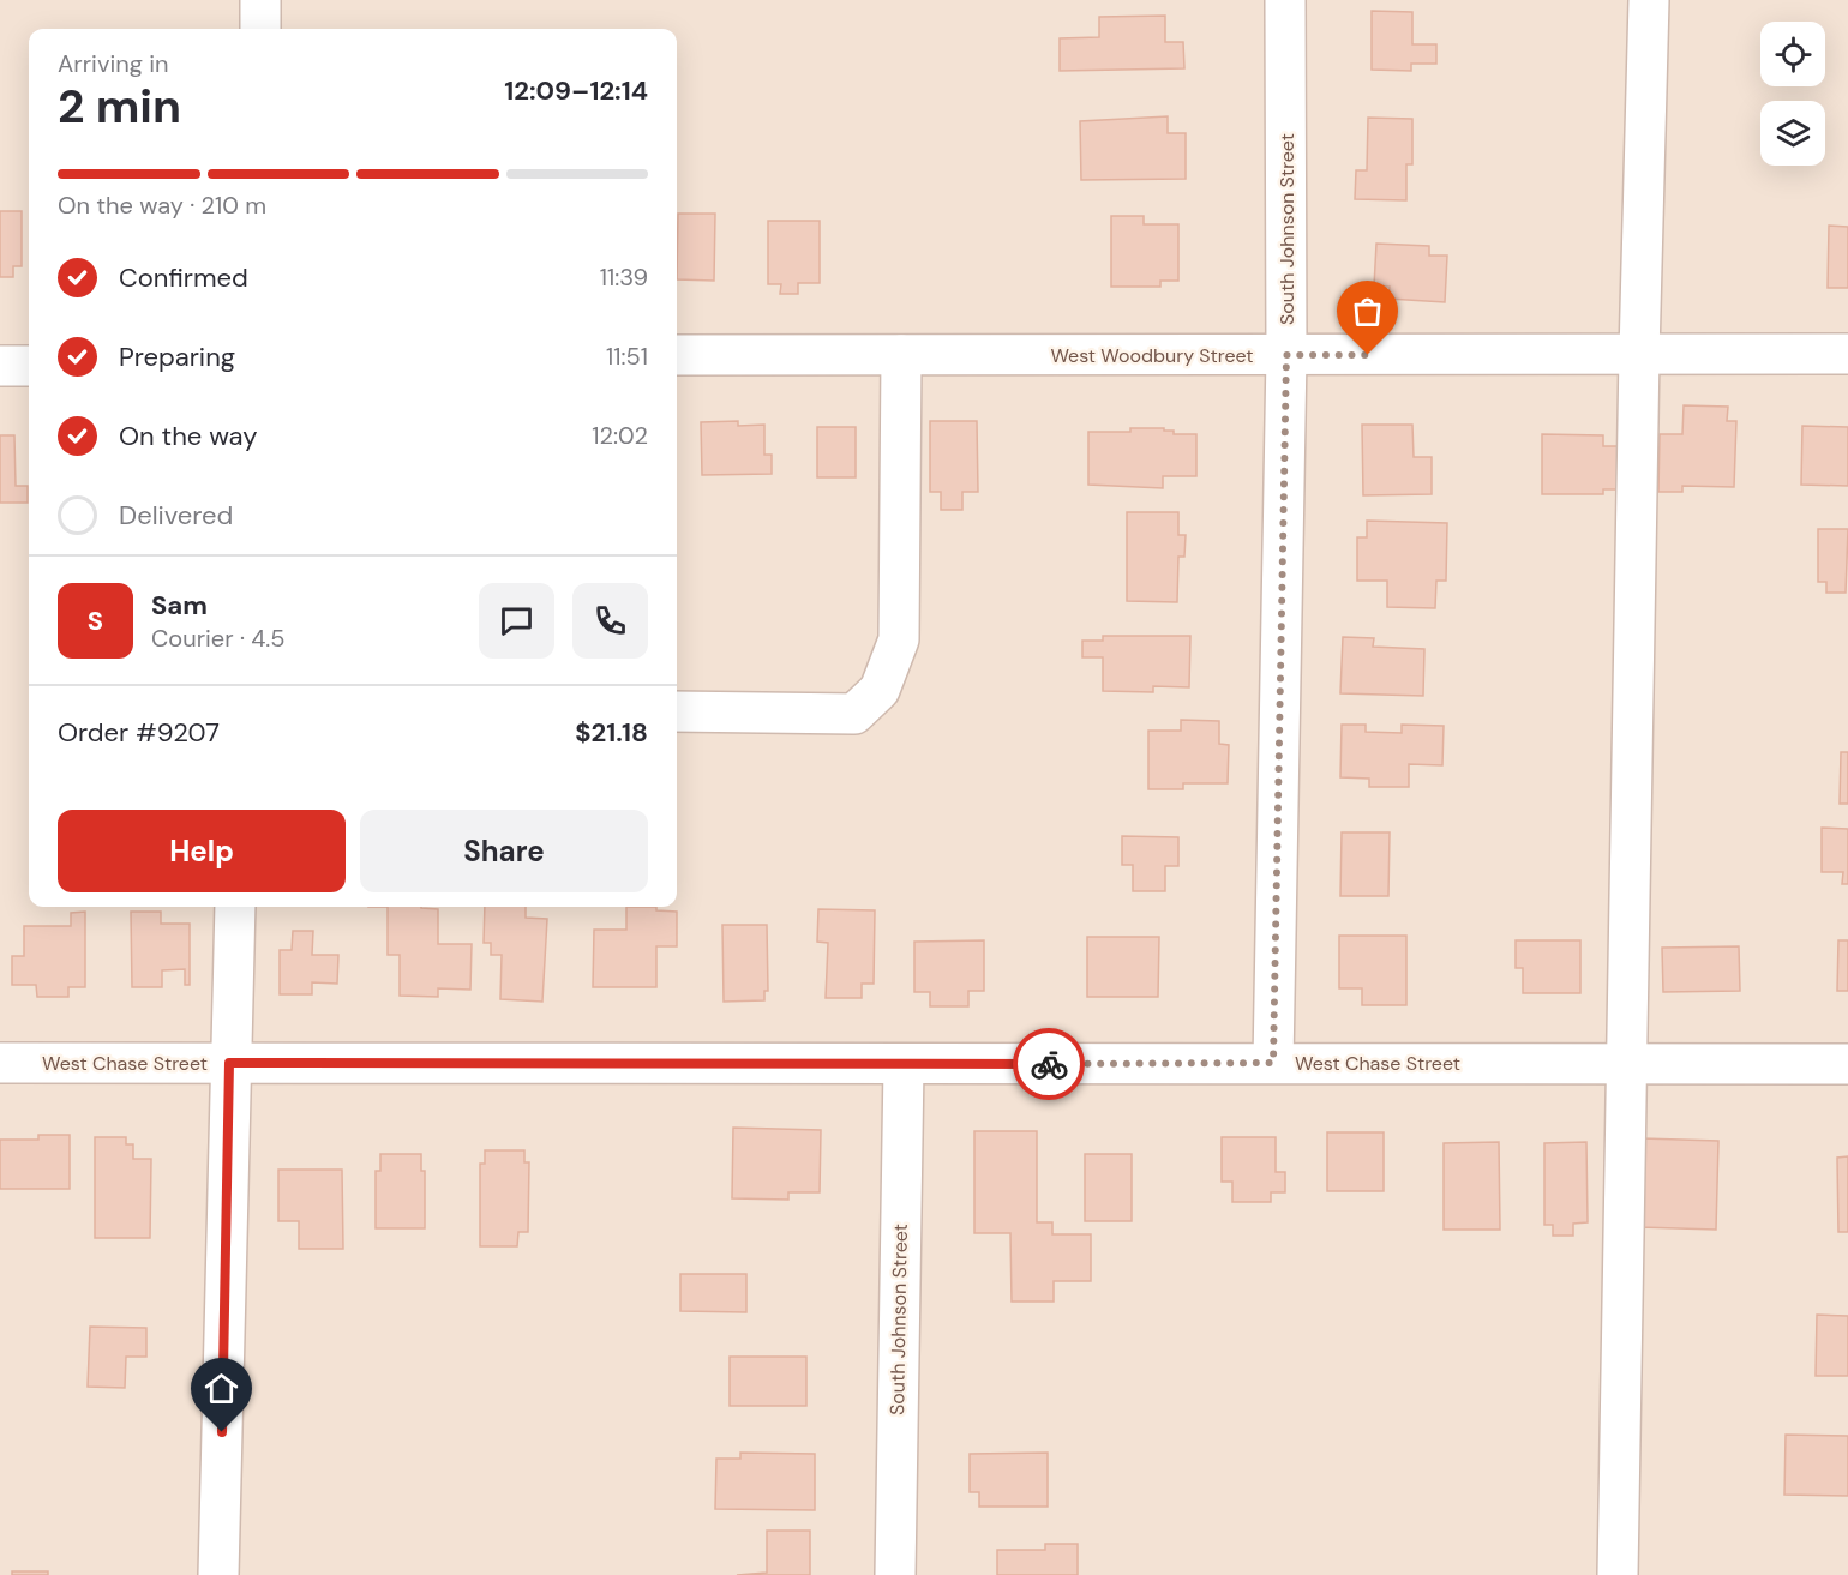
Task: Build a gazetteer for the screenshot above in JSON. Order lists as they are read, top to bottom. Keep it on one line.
{"streets":{"street":["South Johnson Street","West Woodbury Street","West Chase Street"]},"crossings":[["South Johnson Street","West Woodbury Street"],["South Johnson Street","West Chase Street"]],"page":{"heading":["2 min","Arriving in","12:09–12:14"],"panel":["Sam","Courier · 4.5","Order #9207","$21.18"],"bar":"On the way · 210 m","list":[["Confirmed","11:39"],["Preparing","11:51"],["On the way","12:02"],"Delivered"],"round":"S","buttons":["Help","Share"]}}
